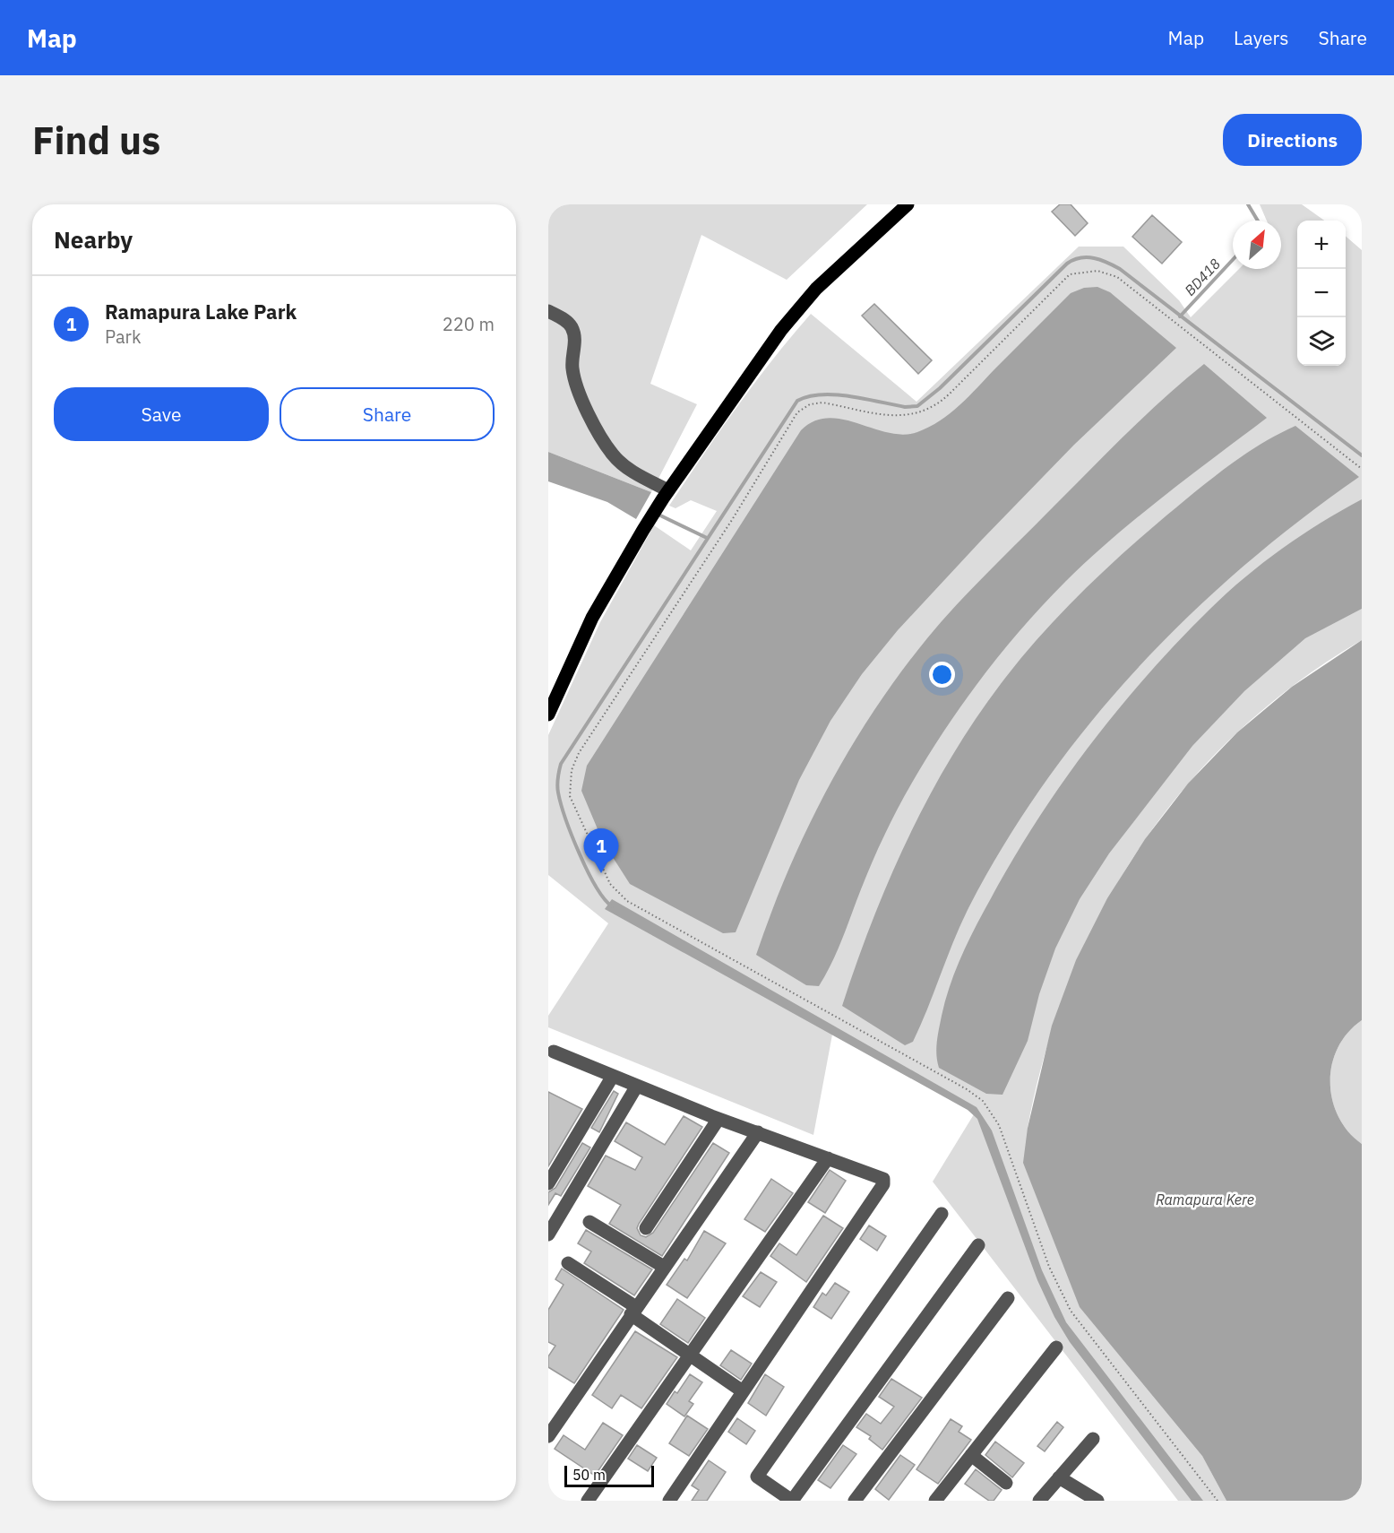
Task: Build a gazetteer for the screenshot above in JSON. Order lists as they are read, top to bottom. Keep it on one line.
{"water":["BD418","Ramapura Kere"],"scale_bar":"50 m","north":"top right","page":{"header":"Map","nav":["Map","Layers","Share"],"buttons":["Directions",["Save","Share"]],"title":"Find us","heading":"Nearby","map_buttons":["+","−"],"list":[{"mark":"1","name":"Ramapura Lake Park","note":"Park","value":"220 m"}],"pins":"1","scale":"50 m"}}
